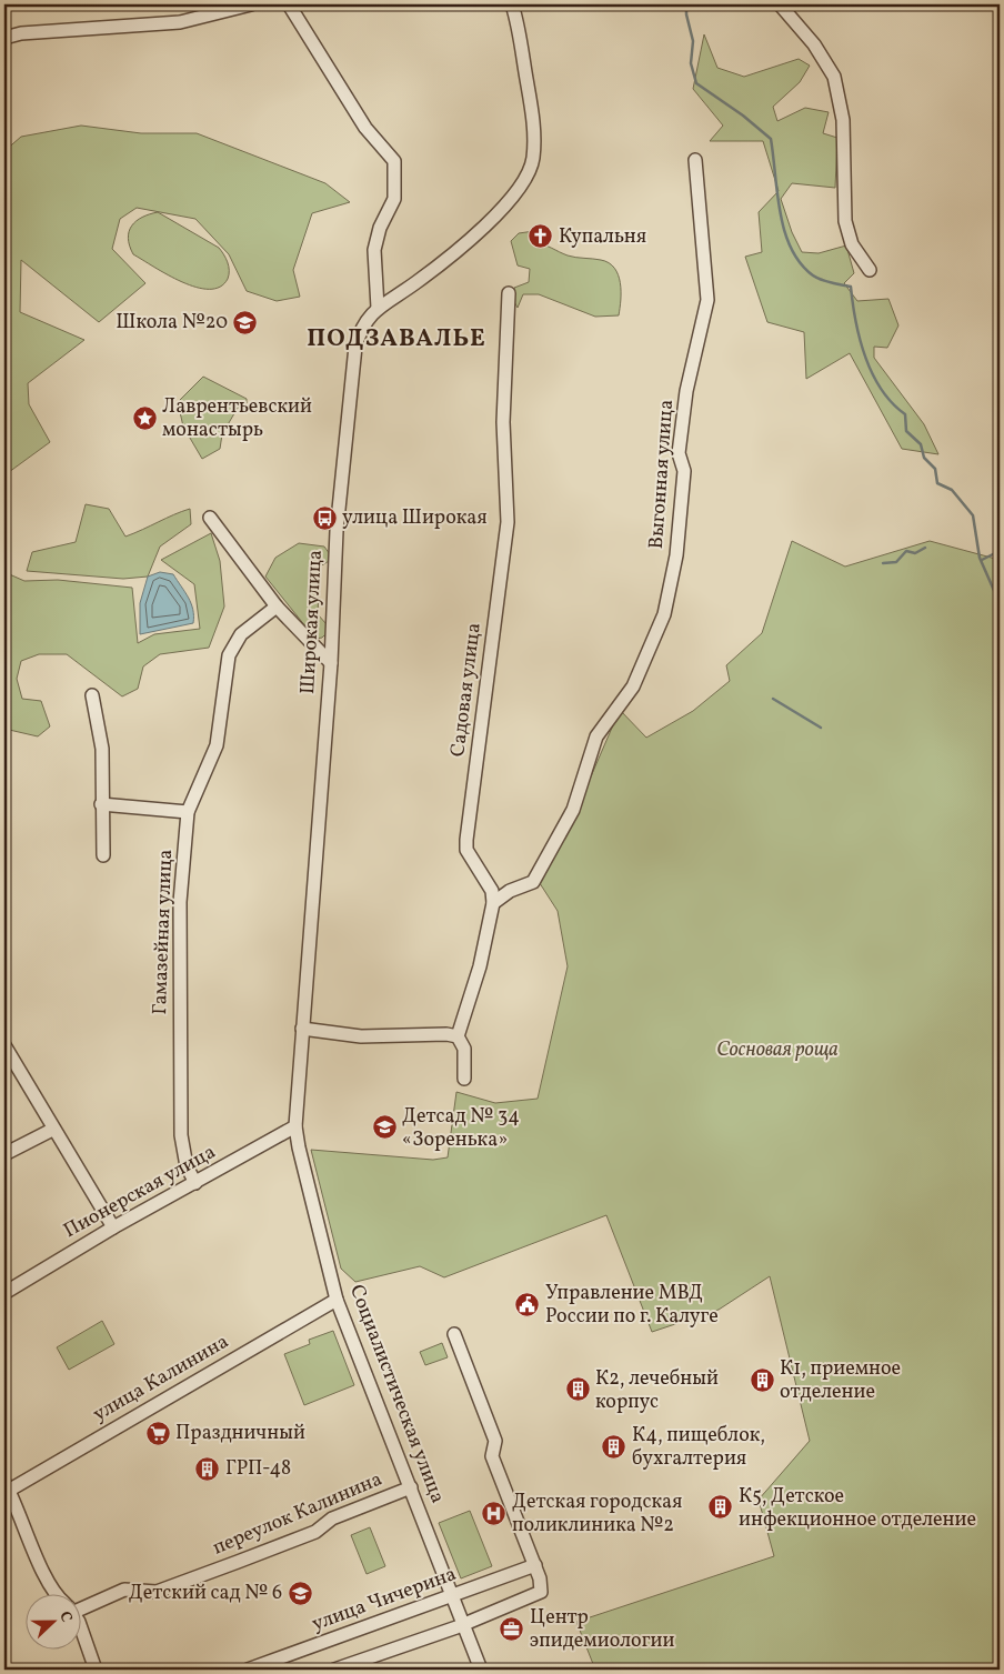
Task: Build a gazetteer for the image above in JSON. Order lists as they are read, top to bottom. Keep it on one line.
{"streets":{"street":["Выгонная улица","Широкая улица","Садовая улица","Гамазейная улица","Пионерская улица","улица Калинина","Социалистическая улица","переулок Калинина","улица Чичерина"]},"crossings":[["Выгонная улица","Садовая улица"],["Широкая улица","Пионерская улица"],["Широкая улица","Социалистическая улица"],["Гамазейная улица","Пионерская улица"],["Пионерская улица","Социалистическая улица"],["улица Калинина","Социалистическая улица"],["Социалистическая улица","переулок Калинина"],["Социалистическая улица","улица Чичерина"]],"districts":["ПОДЗАВАЛЬЕ"],"parks":["Сосновая роща"],"places":{"church":["Купальня"],"school or university":["Школа №20","Детсад № 34 «Зоренька»","Детский сад № 6"],"place":["Лаврентьевский монастырь"],"bus stop":["улица Широкая"],"public building":["Управление МВД России по г. Калуге"],"building":["К1, приемное отделение","К2, лечебный корпус","К4, пищеблок, бухгалтерия","ГРП-48","К5, Детское инфекционное отделение"],"supermarket":["Праздничный"],"hospital":["Детская городская поликлиника №2"],"office":["Центр эпидемиологии"]},"north":"right"}
